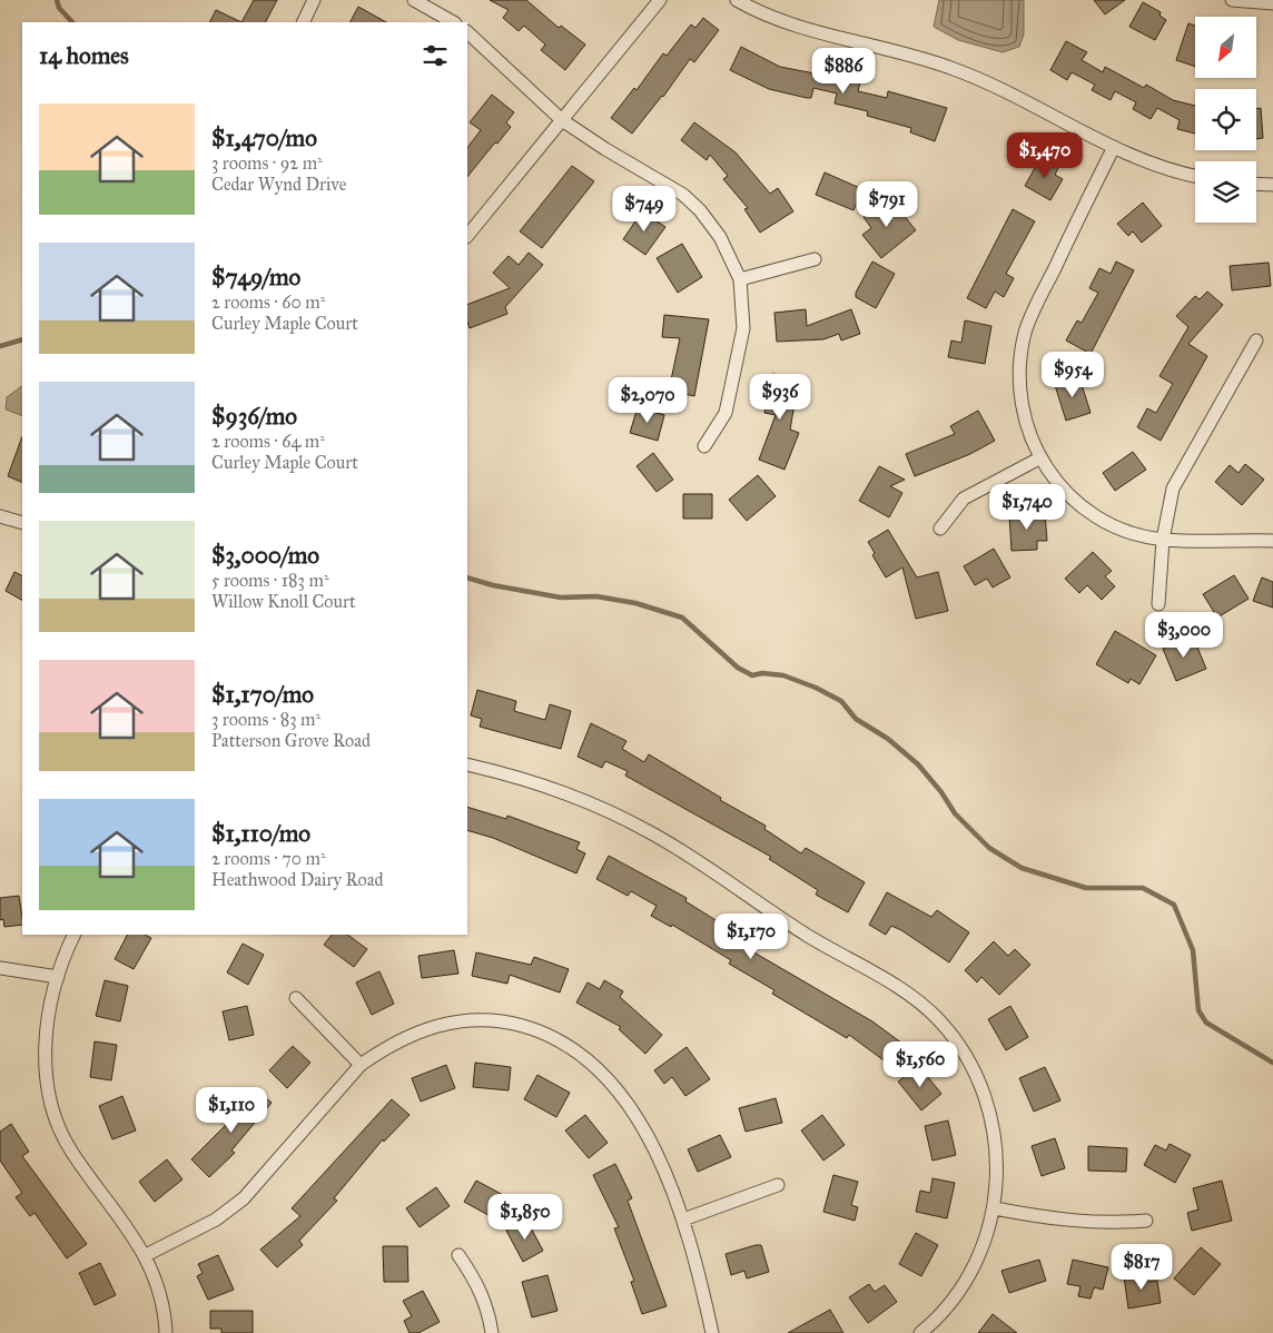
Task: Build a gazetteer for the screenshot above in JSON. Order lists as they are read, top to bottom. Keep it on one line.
{"north":"bottom left","page":{"heading":"14 homes","price":["$886","$1,470","$791","$749","$954","$936","$2,070","$1,740","$3,000","$1,170","$1,560","$1,110","$1,850","$817"],"list":[{"name":"$1,470/mo","note":"3 rooms · 92 m² · Cedar Wynd Drive"},{"name":"$749/mo","note":"2 rooms · 60 m² · Curley Maple Court"},{"name":"$936/mo","note":"2 rooms · 64 m² · Curley Maple Court"},{"name":"$3,000/mo","note":"5 rooms · 183 m² · Willow Knoll Court"},{"name":"$1,170/mo","note":"3 rooms · 83 m² · Patterson Grove Road"},{"name":"$1,110/mo","note":"2 rooms · 70 m² · Heathwood Dairy Road"}]}}
